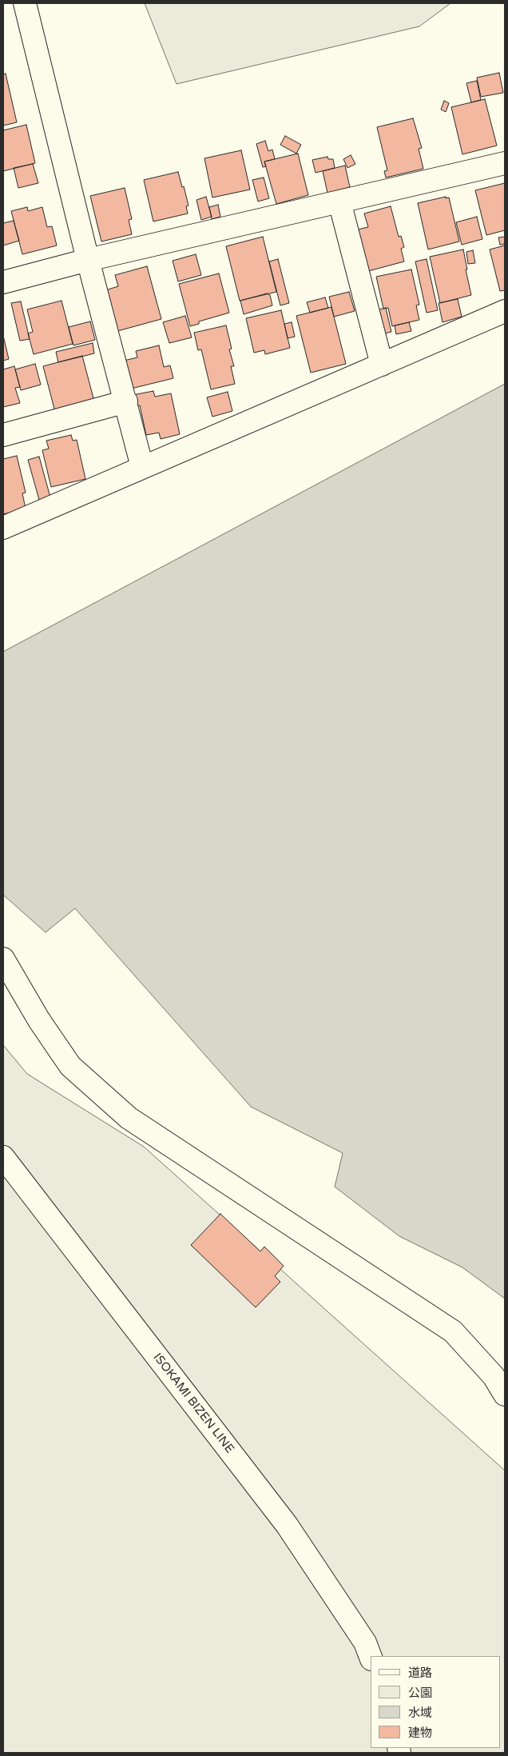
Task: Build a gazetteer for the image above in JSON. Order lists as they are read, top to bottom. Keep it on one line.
{"streets":{"street":["ISOKAMI BIZEN LINE"]},"legend":["道路","公園","水域","建物"]}
